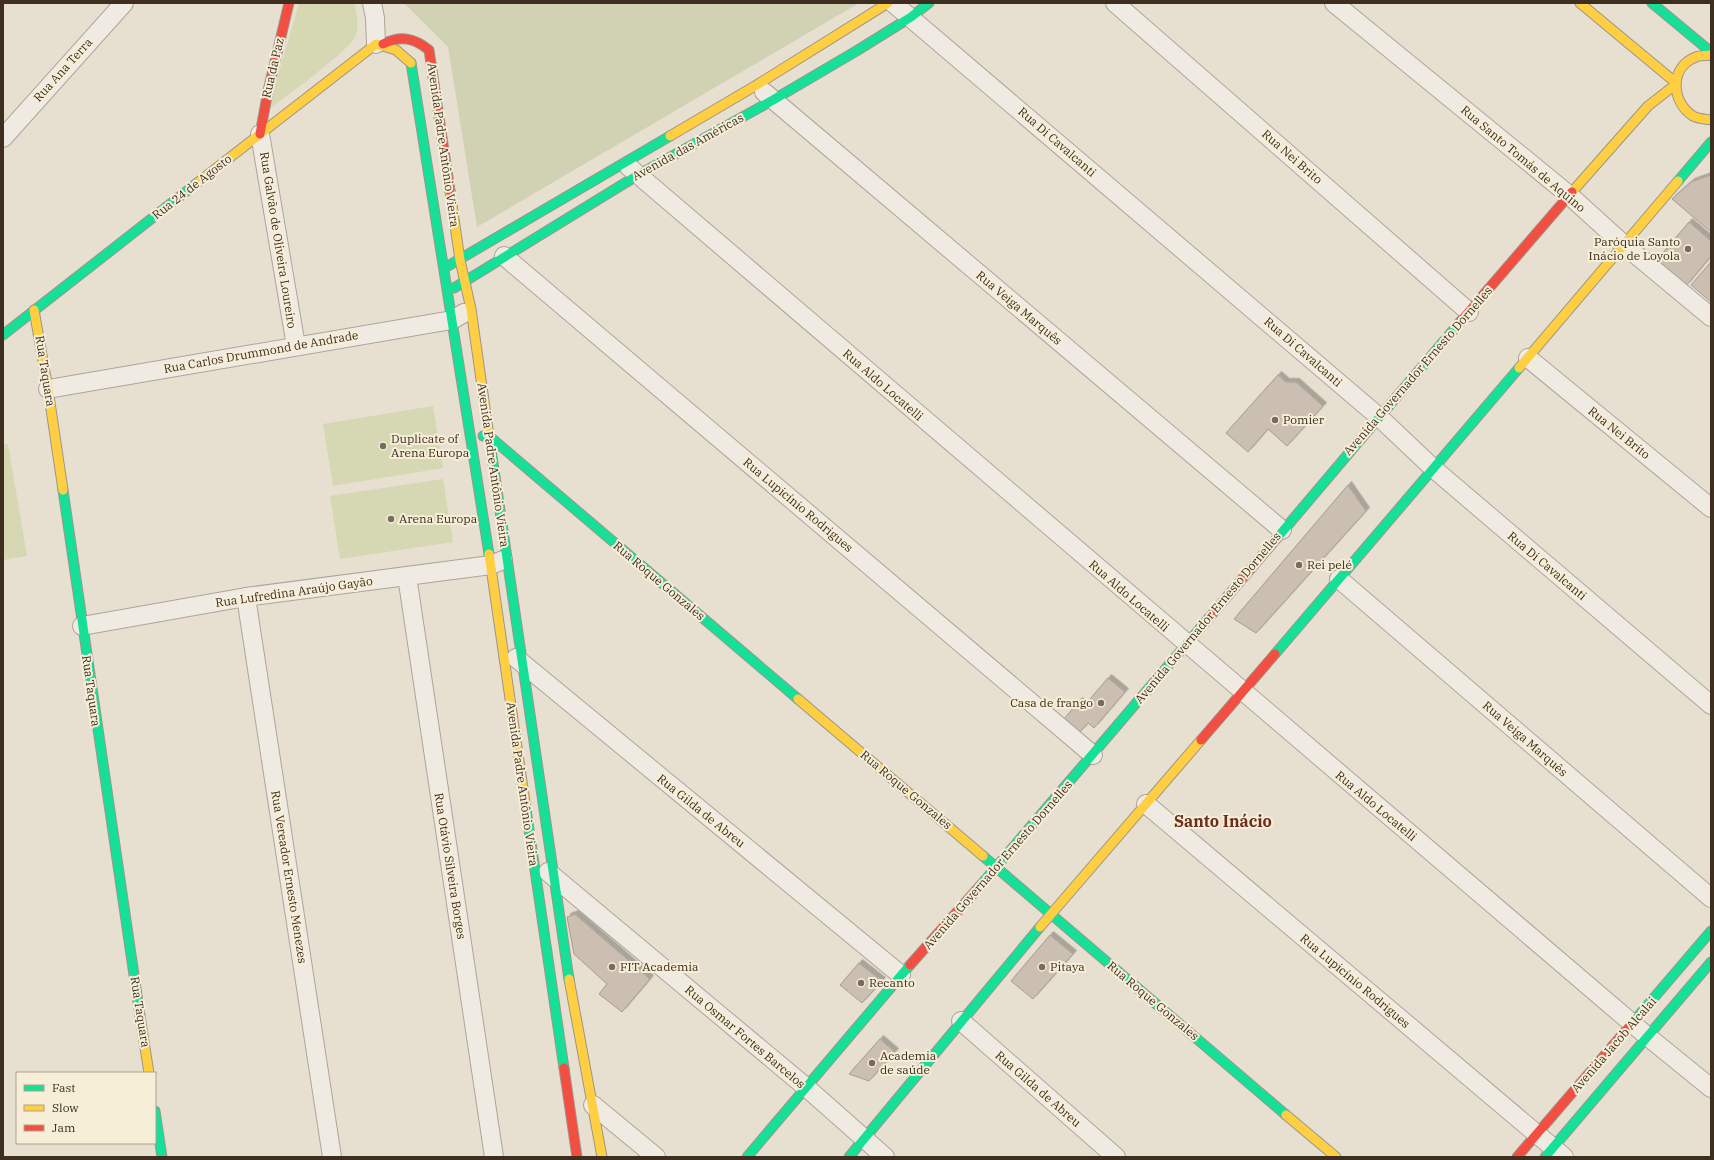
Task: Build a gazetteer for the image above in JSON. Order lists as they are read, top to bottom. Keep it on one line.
{"streets":{"main road":["Rua da Paz","Avenida Padre Antônio Vieira","Avenida das Américas","Rua 24 de Agosto","Rua Taquara","Avenida Governador Ernesto Dornelles","Rua Roque Gonzales","Avenida Jacob Alcalai"],"street":["Rua Ana Terra","Rua Di Cavalcanti","Rua Nei Brito","Rua Santo Tomás de Aquino","Rua Galvão de Oliveira Loureiro","Rua Veiga Marquês","Rua Carlos Drummond de Andrade","Rua Aldo Locatelli","Rua Lupicínio Rodrigues","Rua Lufredina Araújo Gayão","Rua Gilda de Abreu","Rua Otávio Silveira Borges","Rua Vereador Ernesto Menezes","Rua Osmar Fortes Barcelos"]},"crossings":[["Rua da Paz","Rua 24 de Agosto"],["Rua da Paz","Rua Galvão de Oliveira Loureiro"],["Rua Di Cavalcanti","Avenida das Américas"],["Rua Di Cavalcanti","Avenida Governador Ernesto Dornelles"],["Avenida Padre Antônio Vieira","Avenida das Américas"],["Avenida Padre Antônio Vieira","Rua 24 de Agosto"],["Avenida Padre Antônio Vieira","Rua Carlos Drummond de Andrade"],["Avenida Padre Antônio Vieira","Rua Roque Gonzales"],["Avenida Padre Antônio Vieira","Rua Lufredina Araújo Gayão"],["Avenida Padre Antônio Vieira","Rua Gilda de Abreu"],["Avenida Padre Antônio Vieira","Rua Osmar Fortes Barcelos"],["Avenida das Américas","Rua Veiga Marquês"],["Avenida das Américas","Rua Aldo Locatelli"],["Avenida das Américas","Rua Lupicínio Rodrigues"],["Rua Nei Brito","Avenida Governador Ernesto Dornelles"],["Rua Santo Tomás de Aquino","Avenida Governador Ernesto Dornelles"],["Rua 24 de Agosto","Rua Galvão de Oliveira Loureiro"],["Rua 24 de Agosto","Rua Taquara"],["Rua Galvão de Oliveira Loureiro","Rua Carlos Drummond de Andrade"],["Rua Veiga Marquês","Avenida Governador Ernesto Dornelles"],["Rua Carlos Drummond de Andrade","Rua Taquara"],["Rua Taquara","Rua Lufredina Araújo Gayão"],["Avenida Governador Ernesto Dornelles","Rua Aldo Locatelli"],["Avenida Governador Ernesto Dornelles","Rua Lupicínio Rodrigues"],["Avenida Governador Ernesto Dornelles","Rua Roque Gonzales"],["Avenida Governador Ernesto Dornelles","Rua Gilda de Abreu"],["Avenida Governador Ernesto Dornelles","Rua Osmar Fortes Barcelos"],["Rua Aldo Locatelli","Avenida Jacob Alcalai"],["Rua Lupicínio Rodrigues","Avenida Jacob Alcalai"],["Rua Lufredina Araújo Gayão","Rua Otávio Silveira Borges"],["Rua Lufredina Araújo Gayão","Rua Vereador Ernesto Menezes"]],"districts":["Santo Inácio"],"places":["Paróquia Santo Inácio de Loyola","Pomier","Duplicate of Arena Europa","Arena Europa","Rei pelé","Casa de frango","FIT Academia","Pitaya","Recanto","Academia de saúde"],"legend":["Fast","Slow","Jam"]}
